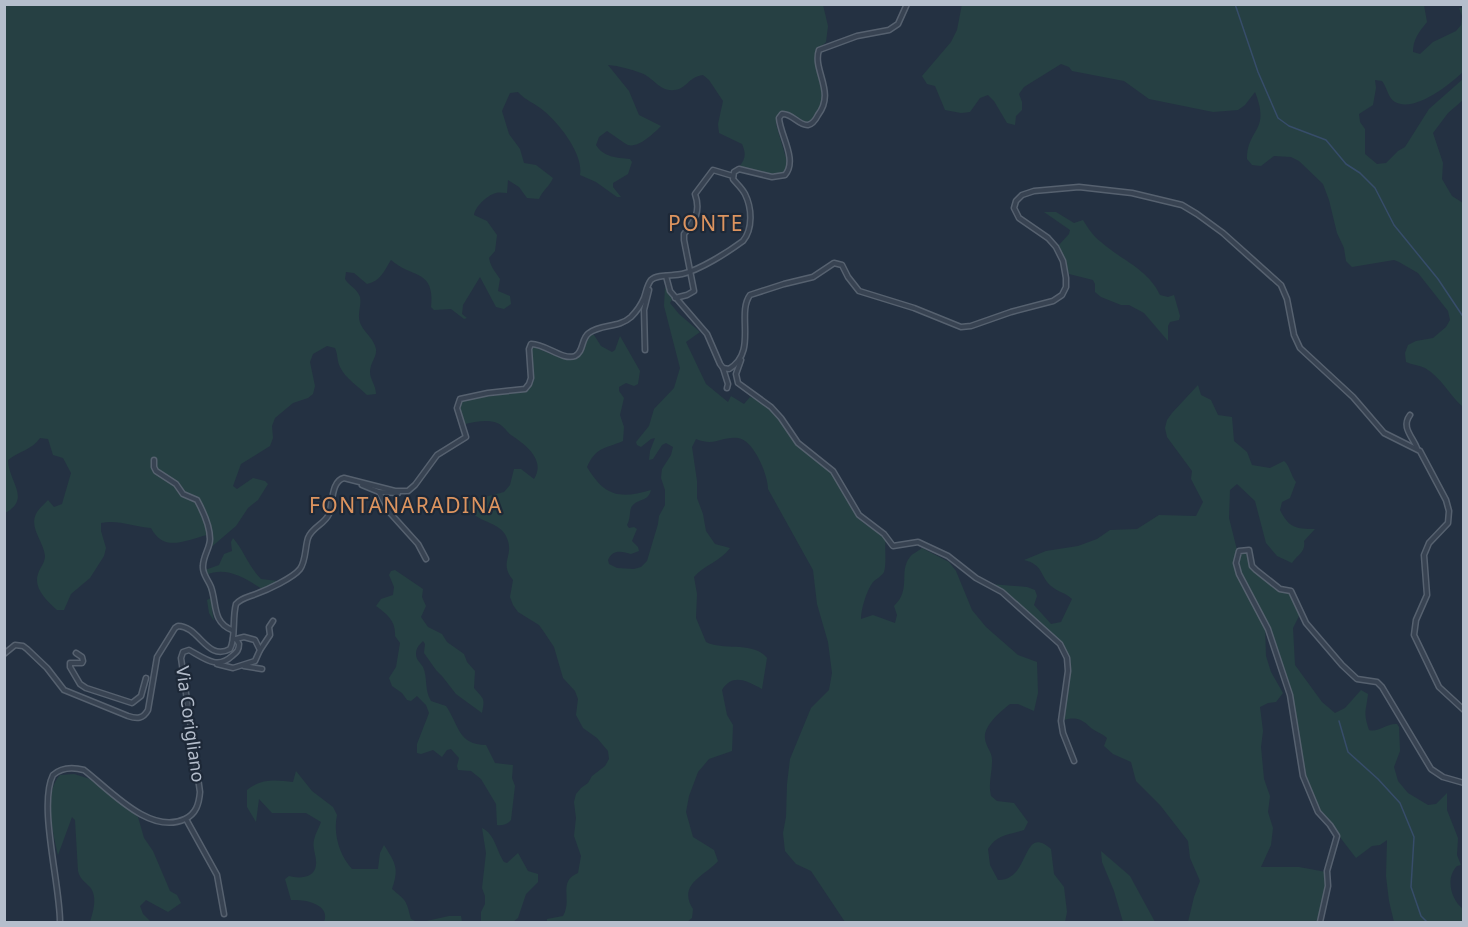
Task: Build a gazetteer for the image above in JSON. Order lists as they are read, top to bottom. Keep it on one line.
{"streets":{"street":["Via Corigliano"]},"districts":["PONTE","FONTANARADINA"]}
